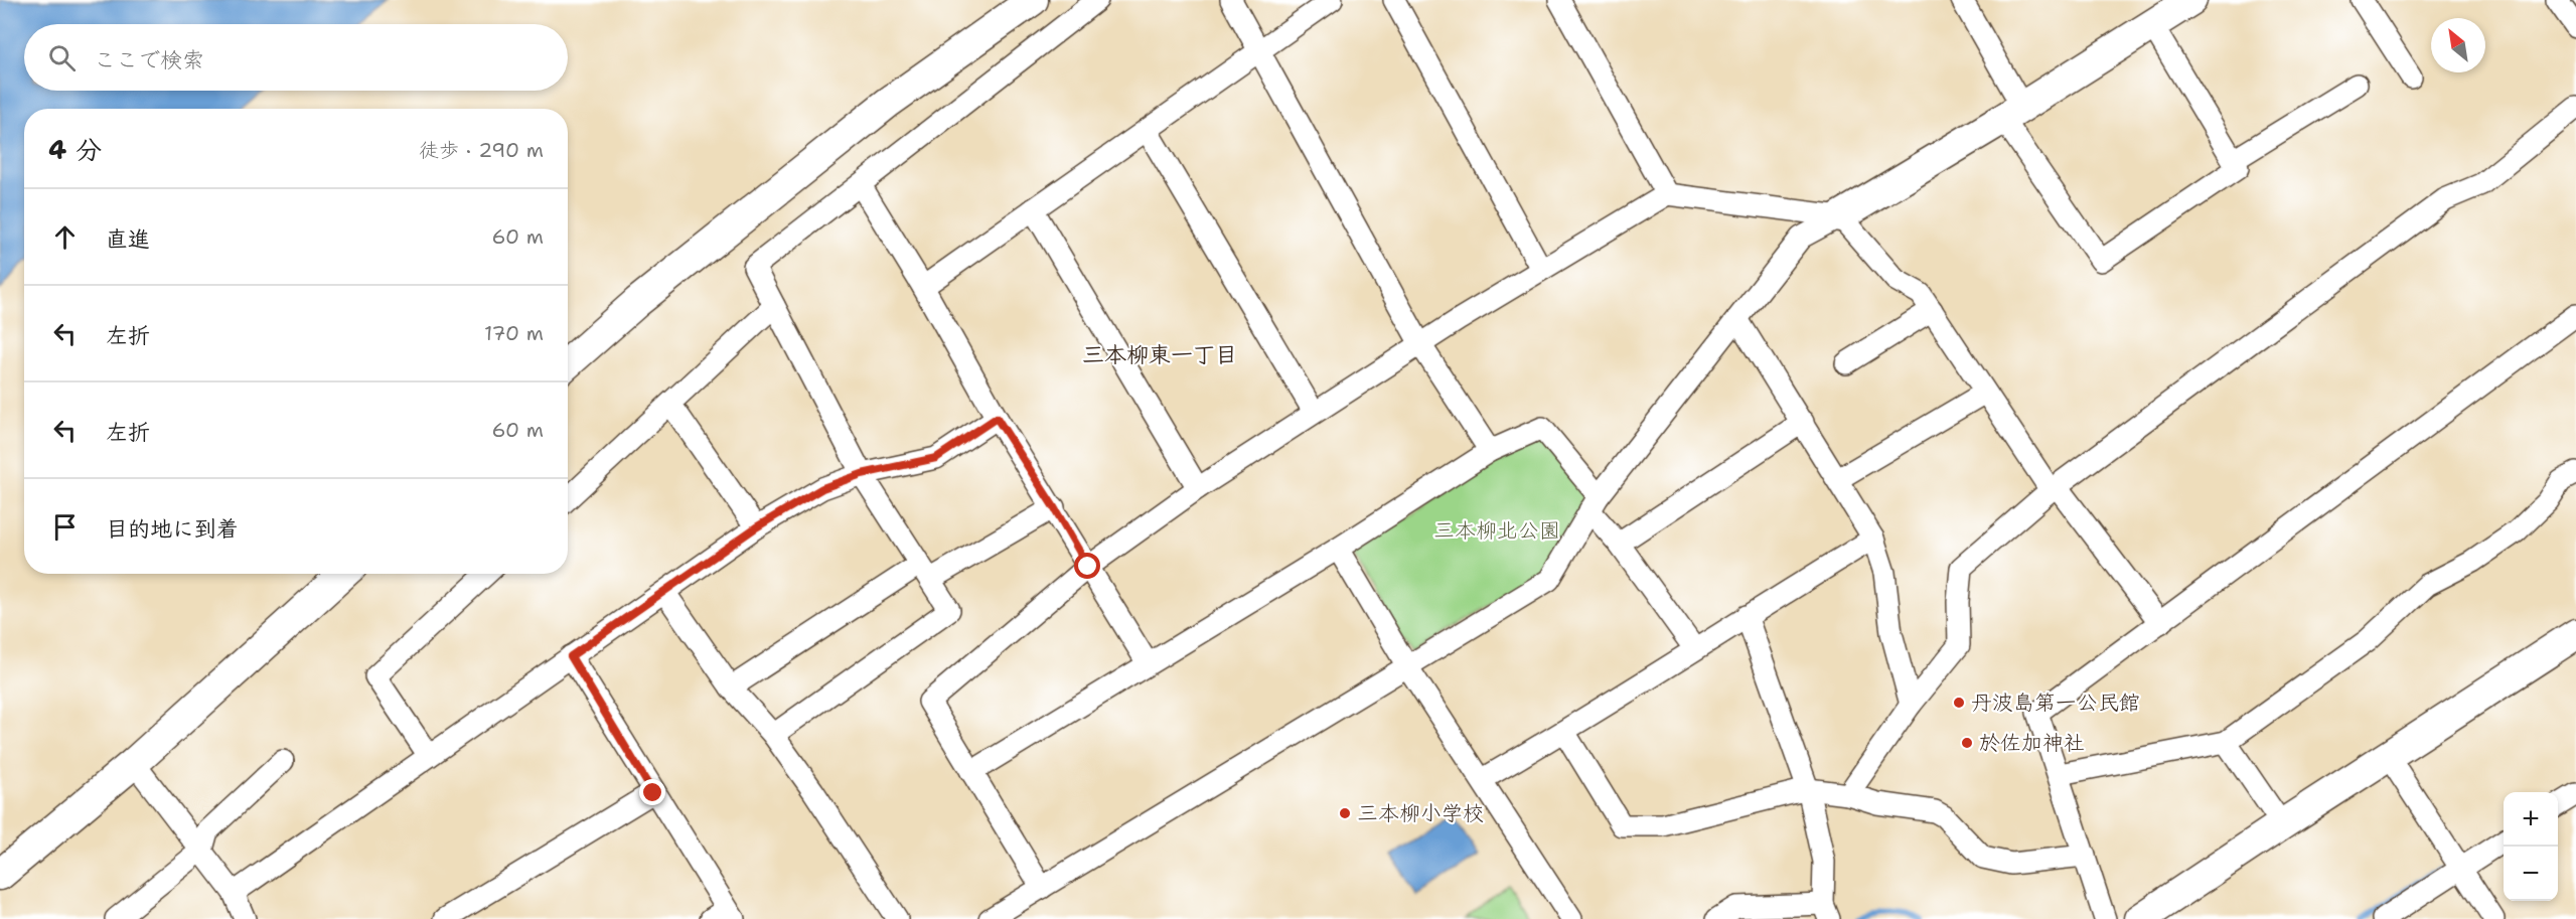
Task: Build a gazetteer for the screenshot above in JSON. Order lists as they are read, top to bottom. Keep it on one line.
{"districts":["三本柳東一丁目"],"parks":["三本柳北公園"],"places":["丹波島第一公民館","於佐加神社","三本柳小学校"],"north":"top left","page":{"search":"ここで検索","heading":["4 分","徒歩 · 290 m"],"list":[["直進","60 m"],["左折","170 m"],["左折","60 m"],"目的地に到着"],"map_buttons":["+","−"]}}
